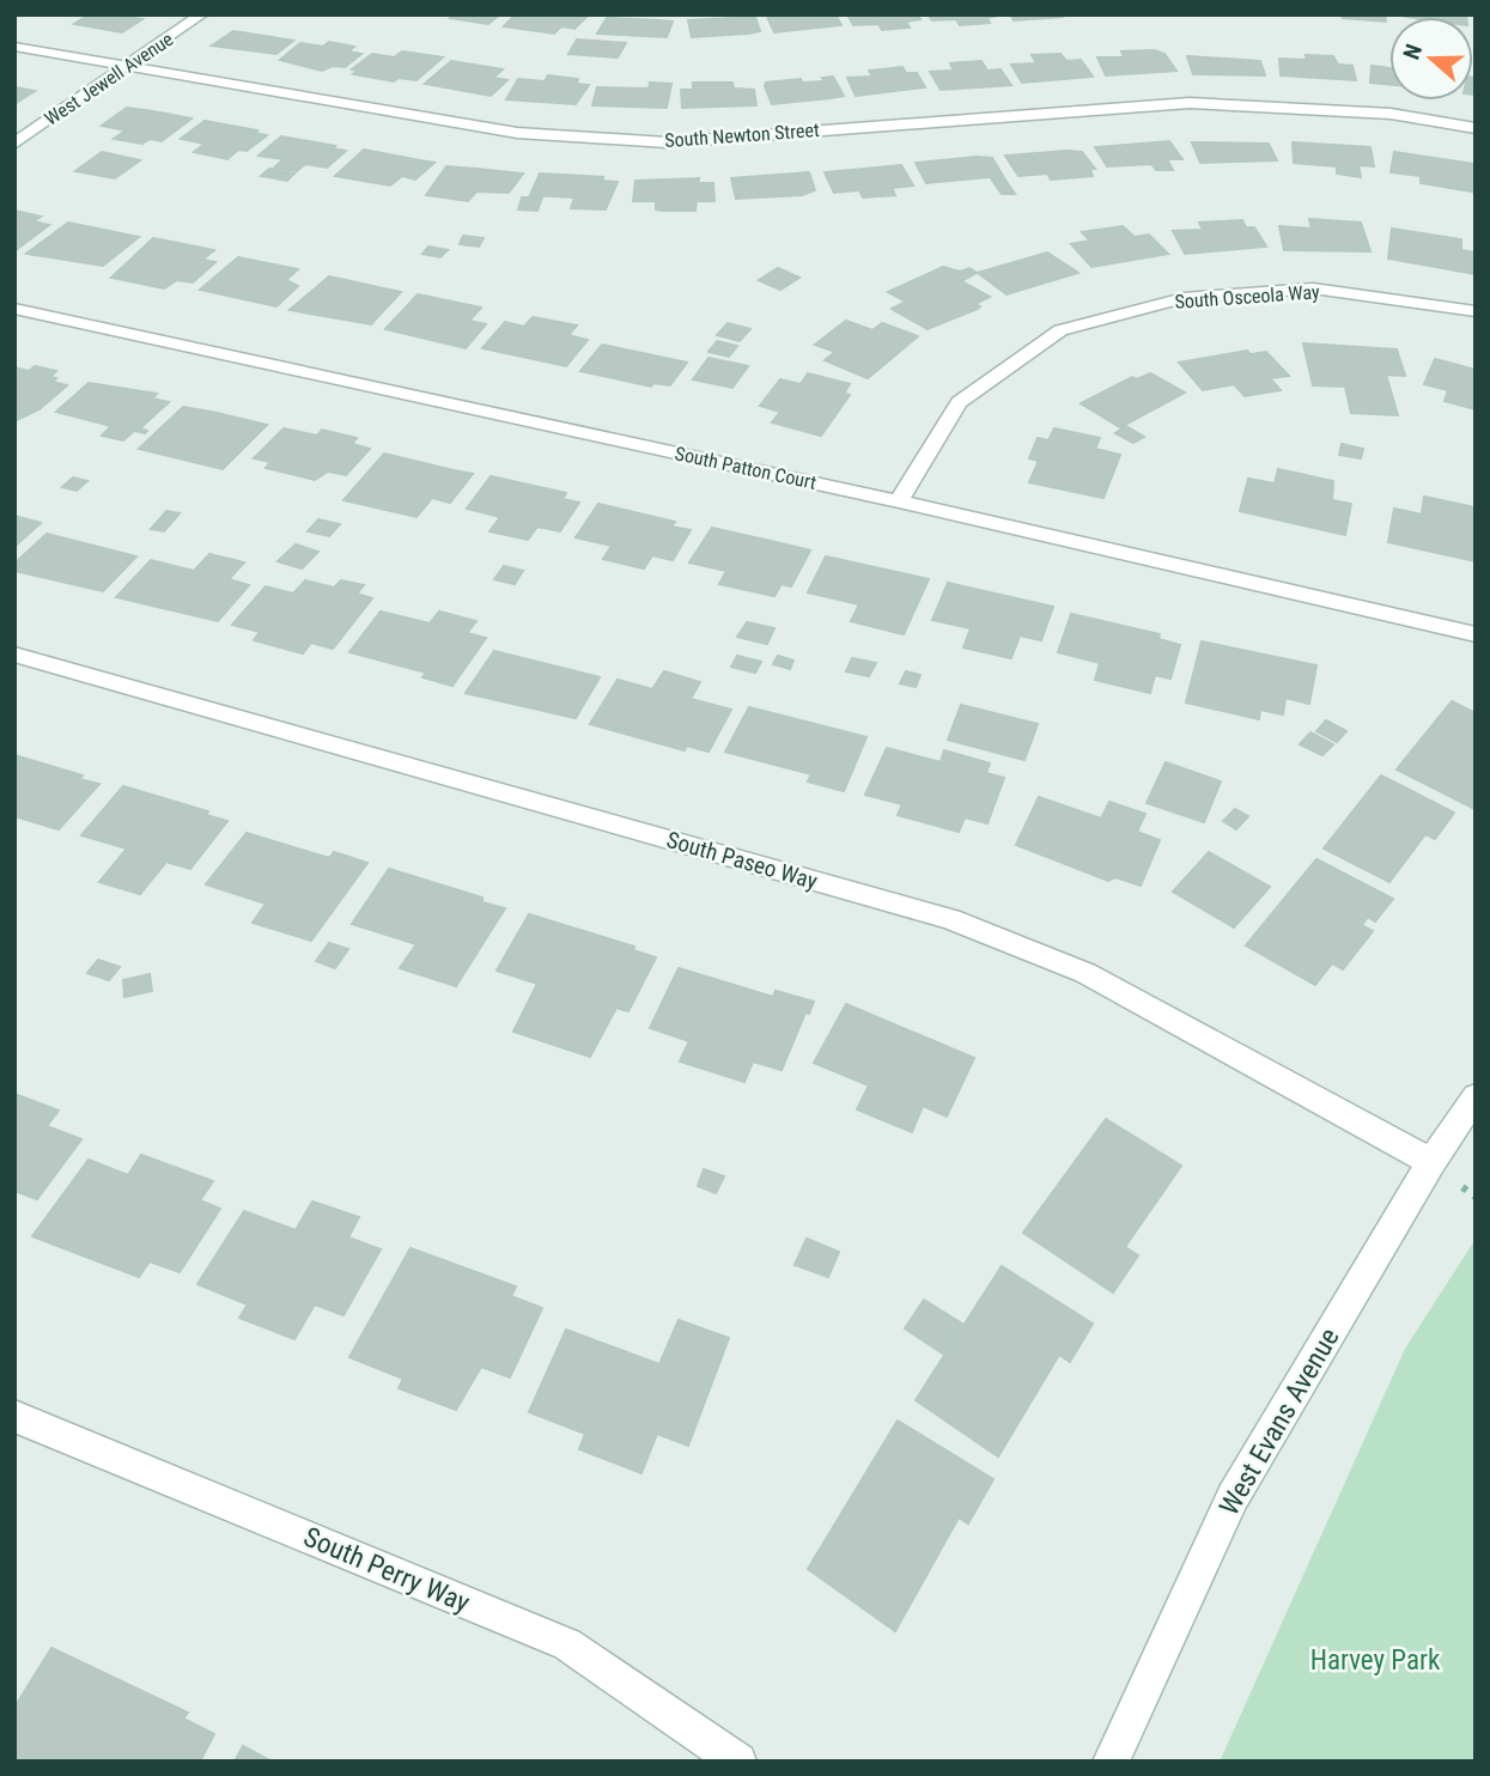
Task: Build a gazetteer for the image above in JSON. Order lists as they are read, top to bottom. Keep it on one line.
{"streets":{"street":["West Jewell Avenue","South Newton Street","South Osceola Way","South Patton Court","South Paseo Way","West Evans Avenue","South Perry Way"]},"crossings":[["West Jewell Avenue","South Newton Street"],["South Osceola Way","South Patton Court"],["South Paseo Way","West Evans Avenue"]],"parks":["Harvey Park"],"north":"left"}
